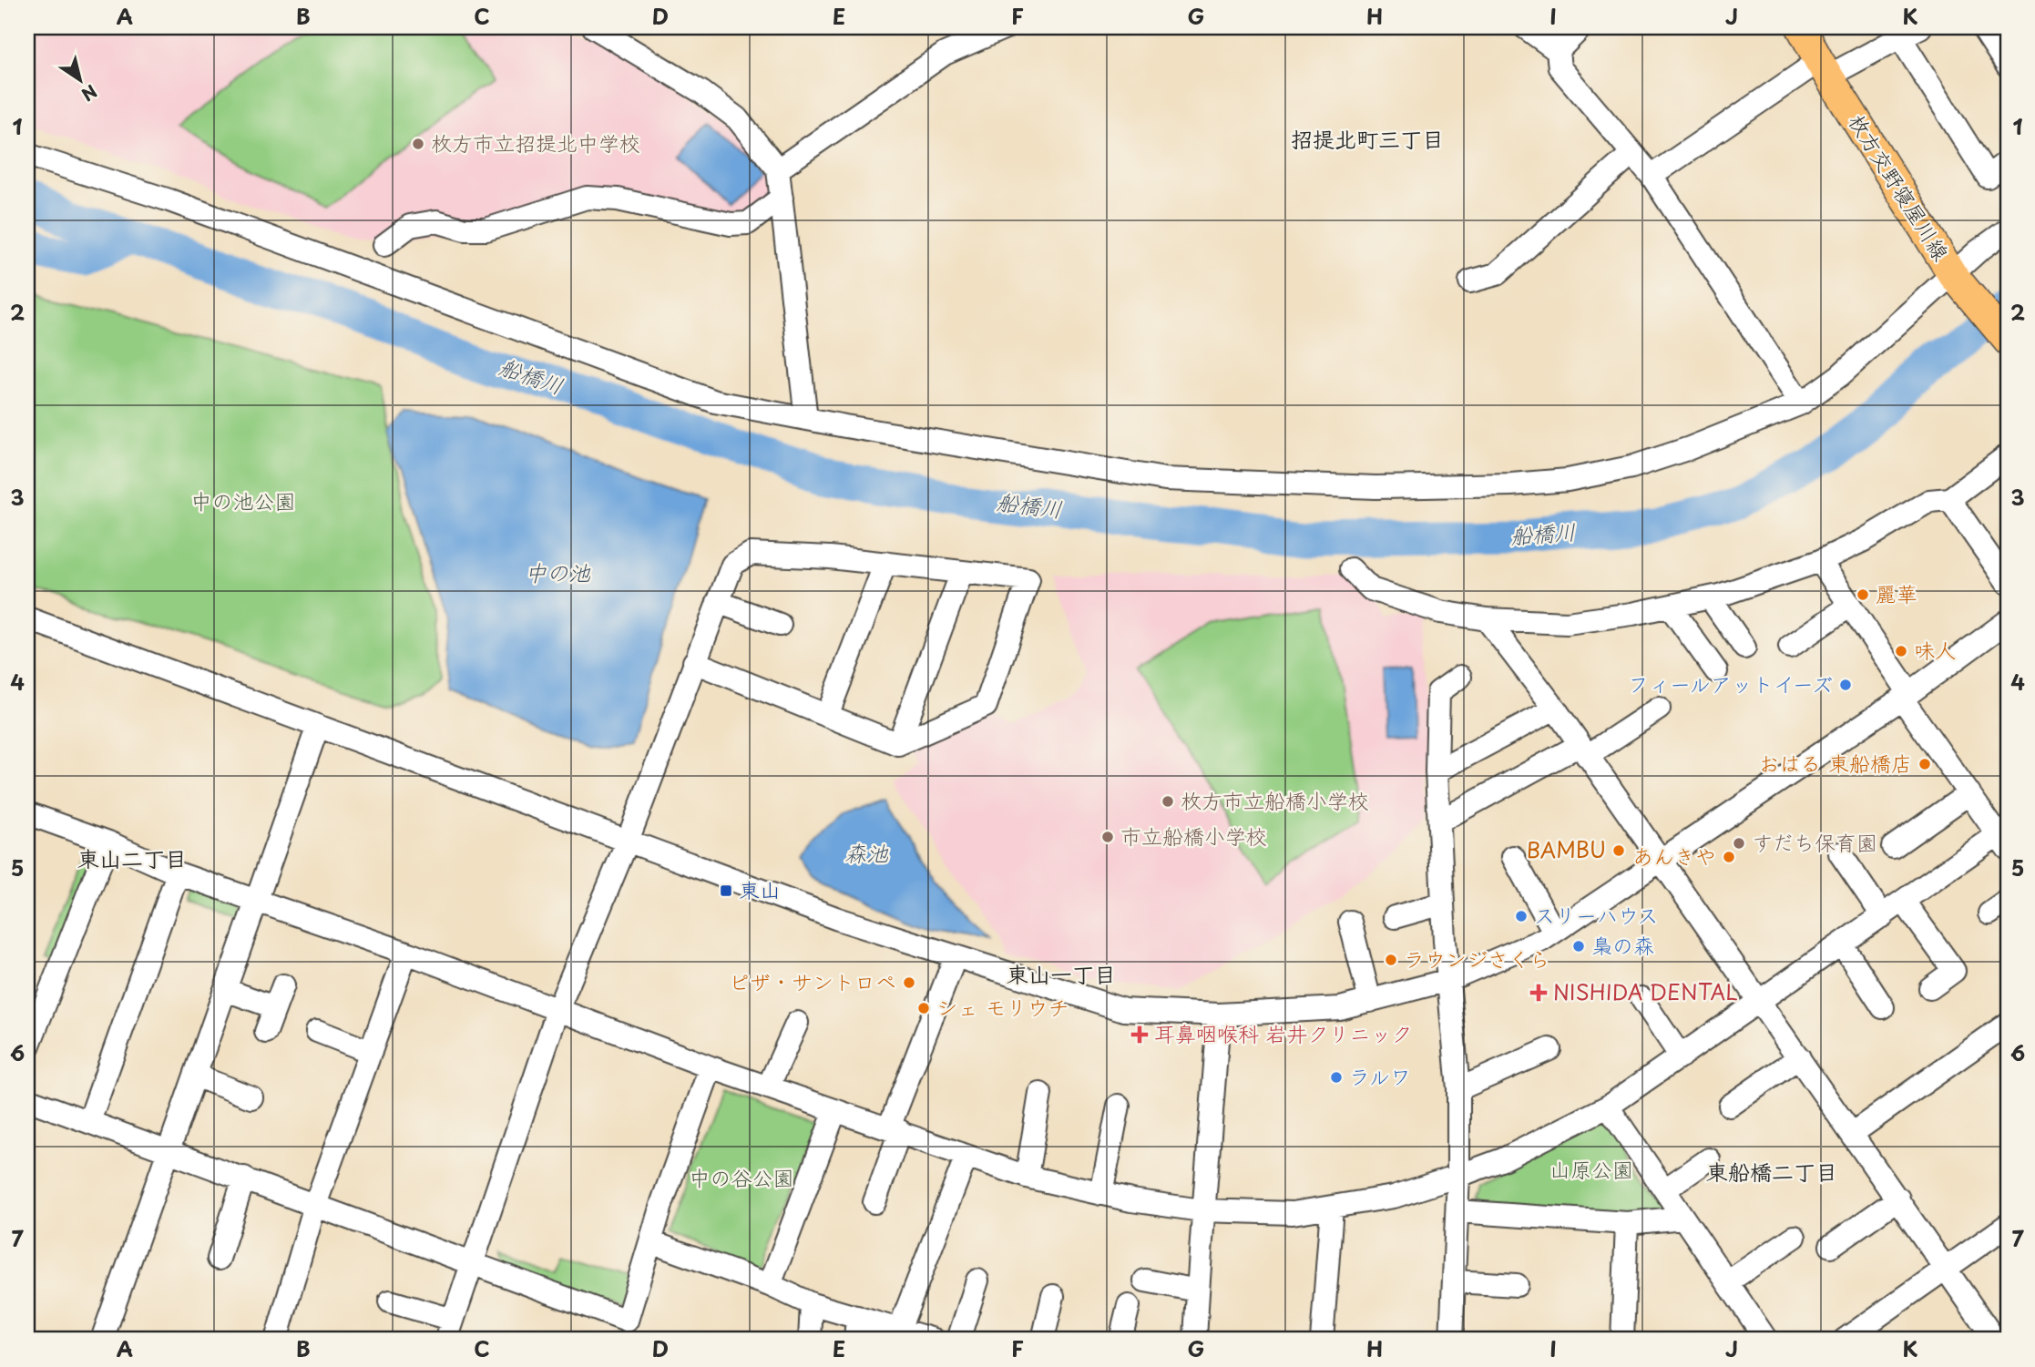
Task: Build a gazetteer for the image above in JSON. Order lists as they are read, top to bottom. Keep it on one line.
{"streets":{"main road":["枚方交野寝屋川線"]},"districts":["招提北町三丁目","東山二丁目","東山一丁目","東船橋二丁目"],"water":["船橋川","中の池","森池"],"parks":["中の池公園","山原公園","中の谷公園"],"places":{"other":["枚方市立招提北中学校","麗華","味人","フィールアットイーズ","おはる 東船橋店","枚方市立船橋小学校","市立船橋小学校","すだち保育園","BAMBU","あんきや","スリーハウス","梟の森","ラウンジさくら","ピザ・サントロペ","シェ モリウチ","ラルワ"],"transit":["東山"],"health":["NISHIDA DENTAL","耳鼻咽喉科 岩井クリニック"]},"north":"bottom right","grid":{"columns":["A","B","C","D","E","F","G","H","I","J","K"],"rows":["1","2","3","4","5","6","7"]}}
